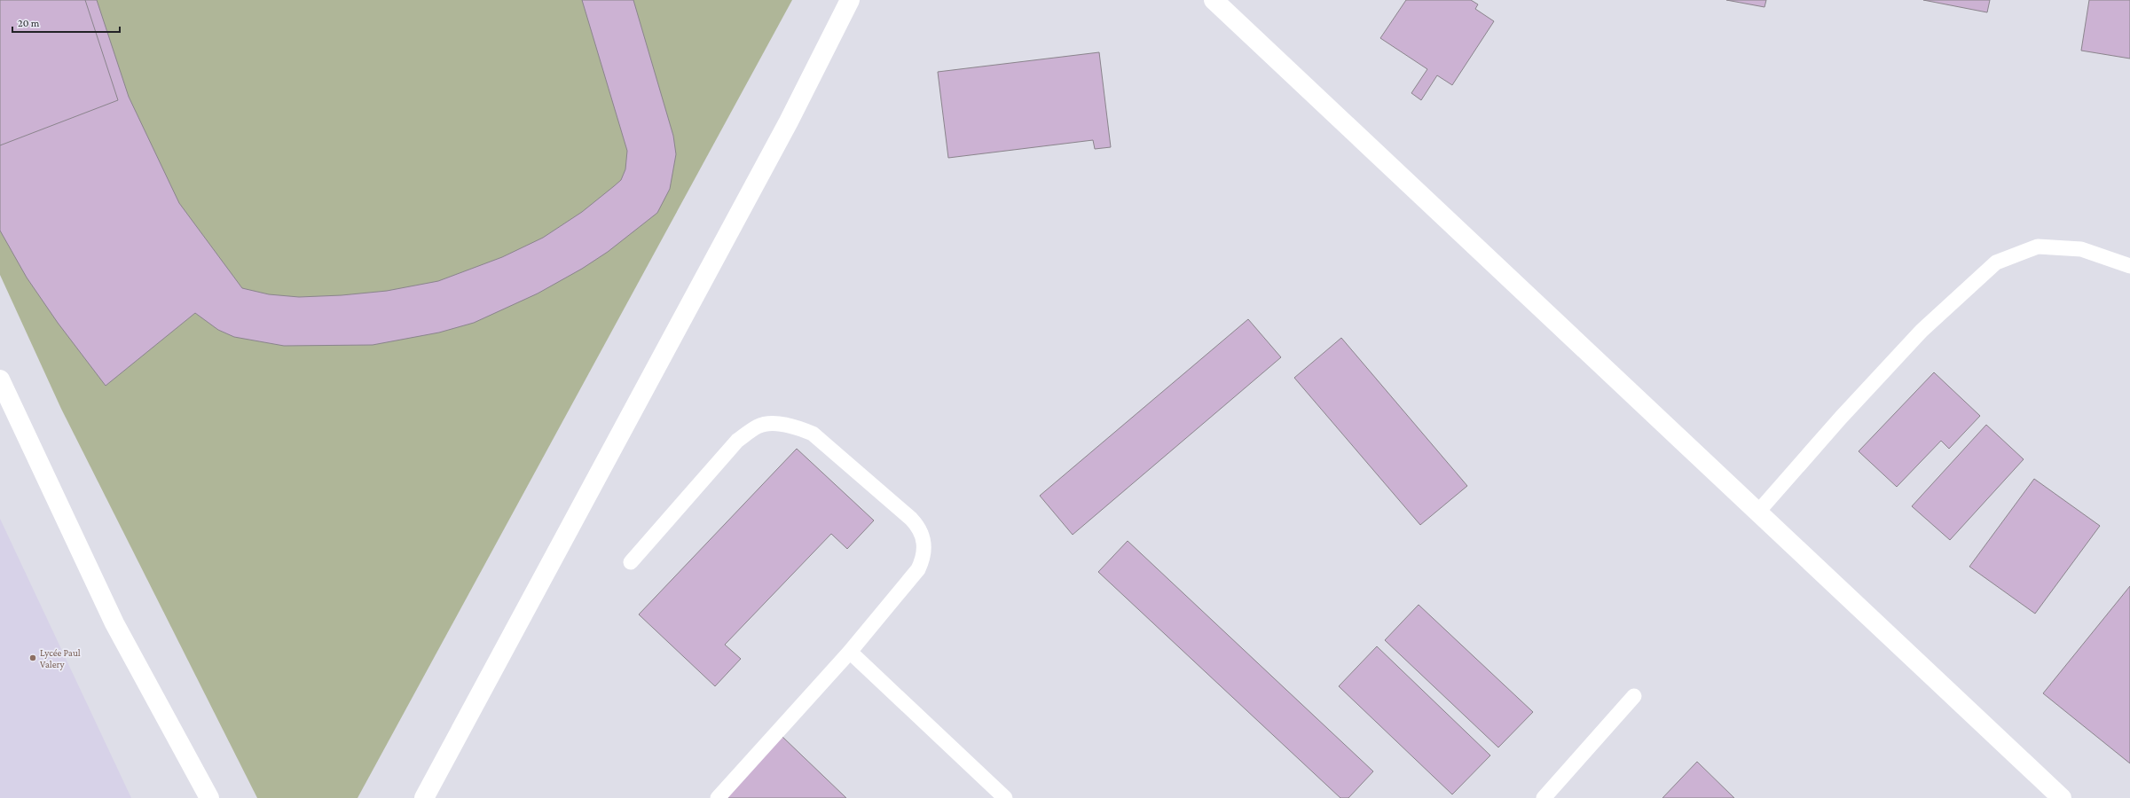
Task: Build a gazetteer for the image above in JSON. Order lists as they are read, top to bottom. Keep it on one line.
{"places":["Lycée Paul Valery"],"scale_bar":"20 m"}
